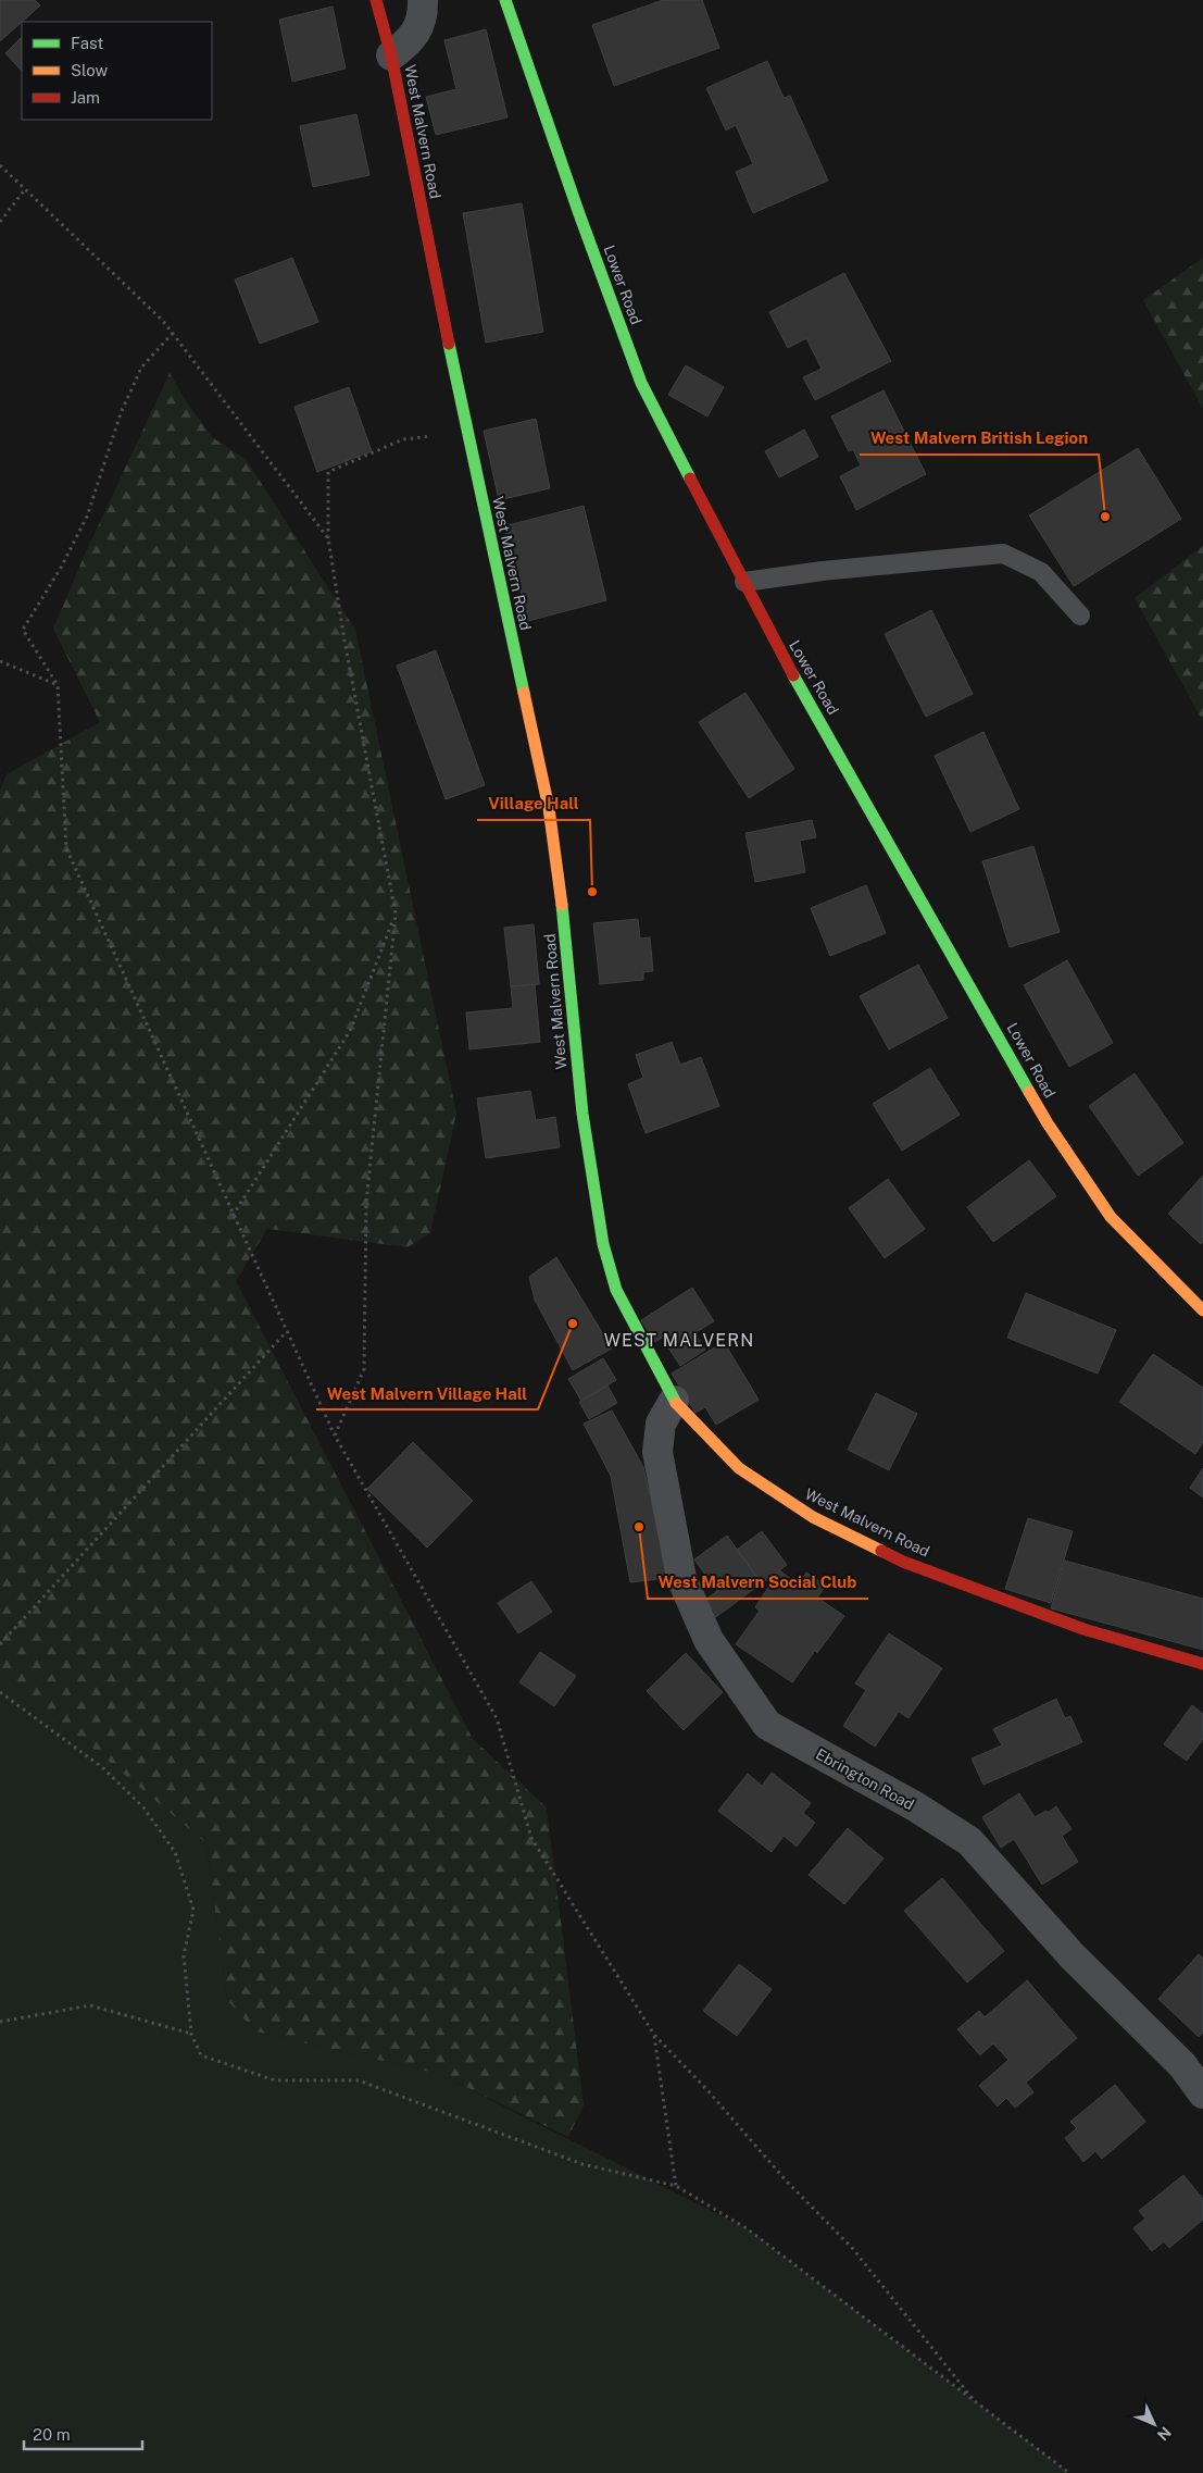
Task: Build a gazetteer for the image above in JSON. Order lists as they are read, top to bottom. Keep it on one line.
{"streets":{"main road":["West Malvern Road","Lower Road"],"street":["Ebrington Road"]},"crossings":[["West Malvern Road","Ebrington Road"]],"districts":["WEST MALVERN"],"places":["West Malvern British Legion","Village Hall","West Malvern Village Hall","West Malvern Social Club"],"legend":["Fast","Slow","Jam"],"scale_bar":"20 m","north":"bottom right"}
